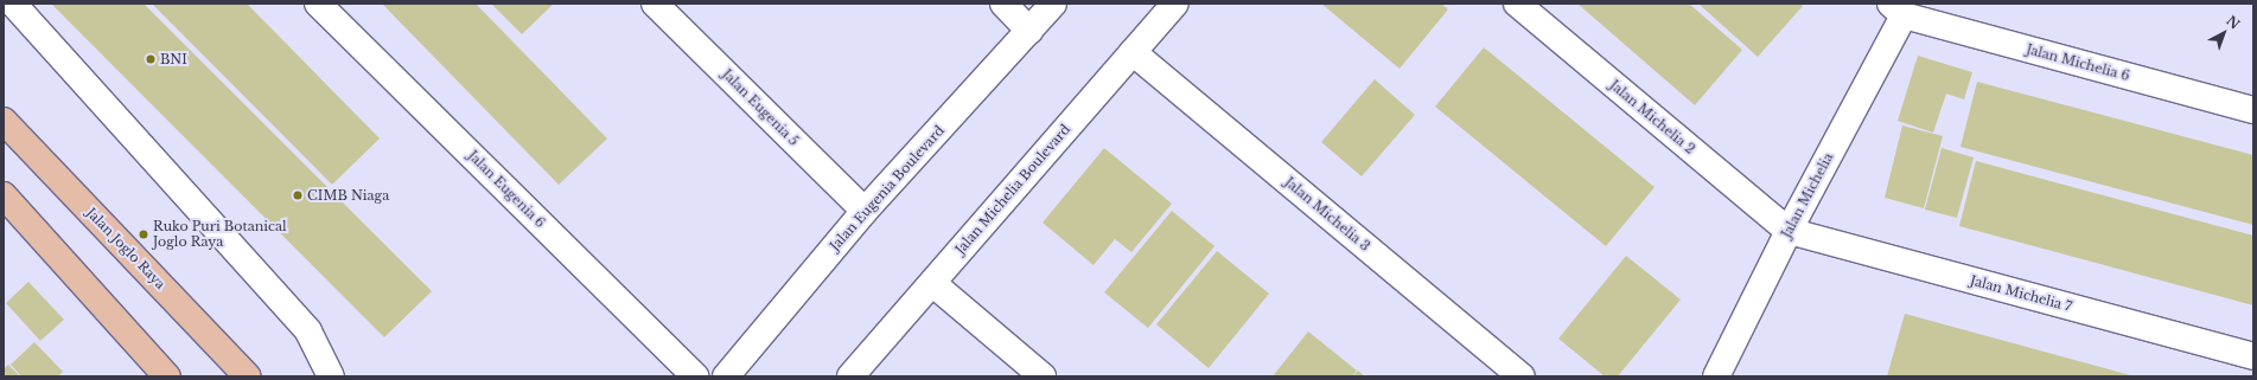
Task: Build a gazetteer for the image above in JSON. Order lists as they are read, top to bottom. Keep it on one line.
{"streets":{"main road":["Jalan Joglo Raya"],"street":["Jalan Michelia 6","Jalan Eugenia 5","Jalan Michelia 2","Jalan Eugenia Boulevard","Jalan Eugenia 6","Jalan Michelia Boulevard","Jalan Michelia","Jalan Michelia 3","Jalan Michelia 7"]},"crossings":[["Jalan Michelia 6","Jalan Michelia"],["Jalan Eugenia 5","Jalan Eugenia Boulevard"],["Jalan Michelia 2","Jalan Michelia"],["Jalan Michelia 2","Jalan Michelia 7"],["Jalan Michelia Boulevard","Jalan Michelia 3"],["Jalan Michelia","Jalan Michelia 7"]],"places":["BNI","CIMB Niaga","Ruko Puri Botanical Joglo Raya"],"north":"top right"}
